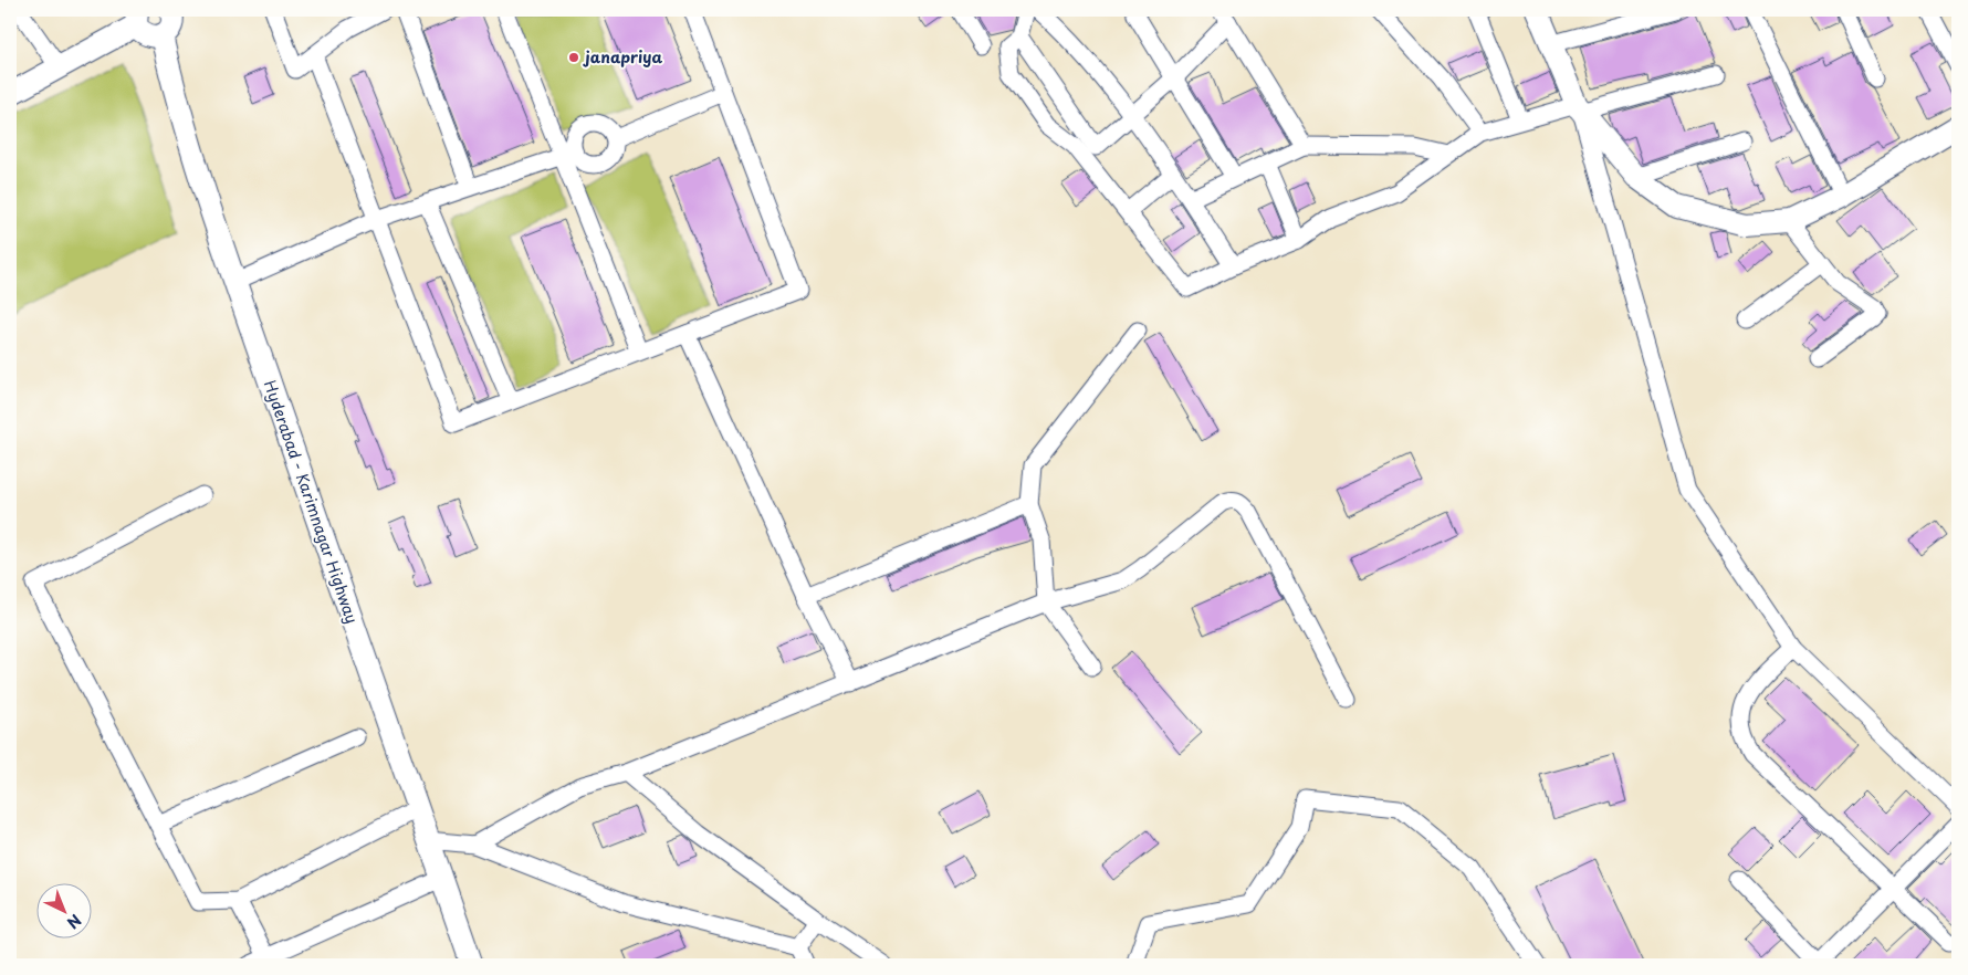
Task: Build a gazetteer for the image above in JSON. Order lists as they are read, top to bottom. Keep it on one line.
{"streets":{"main road":["Hyderabad - Karimnagar Highway"]},"places":["janapriya"],"north":"bottom right"}
